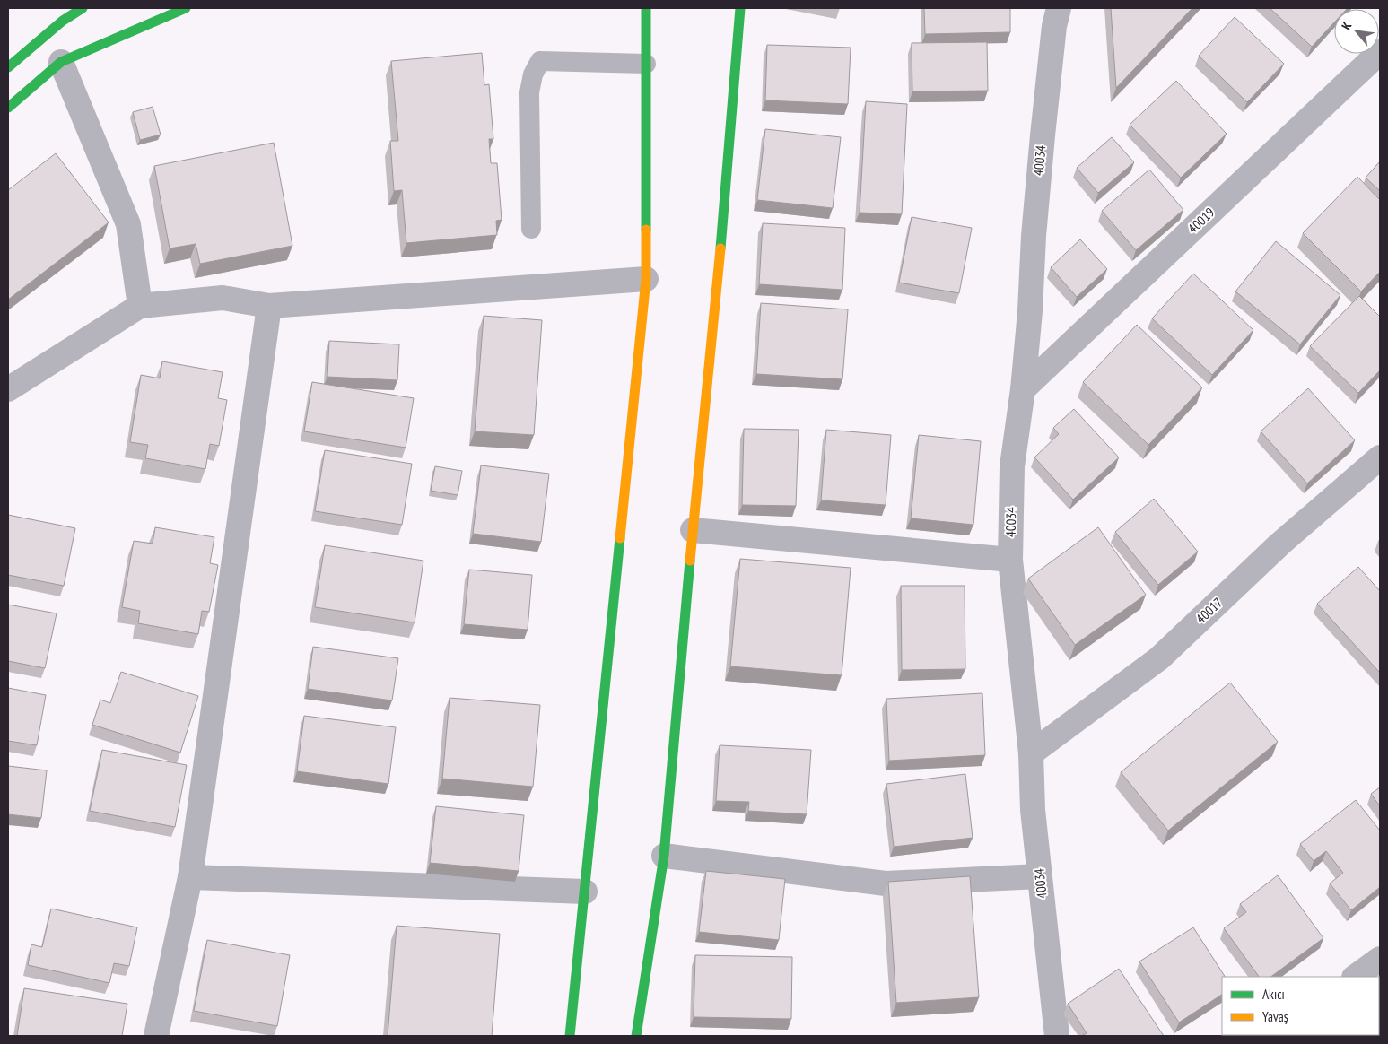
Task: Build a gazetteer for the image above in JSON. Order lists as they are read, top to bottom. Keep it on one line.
{"streets":{"street":["40034","40019","40017"]},"crossings":[["40034","40019"],["40034","40017"]],"legend":["Akıcı","Yavaş"],"north":"top left"}
